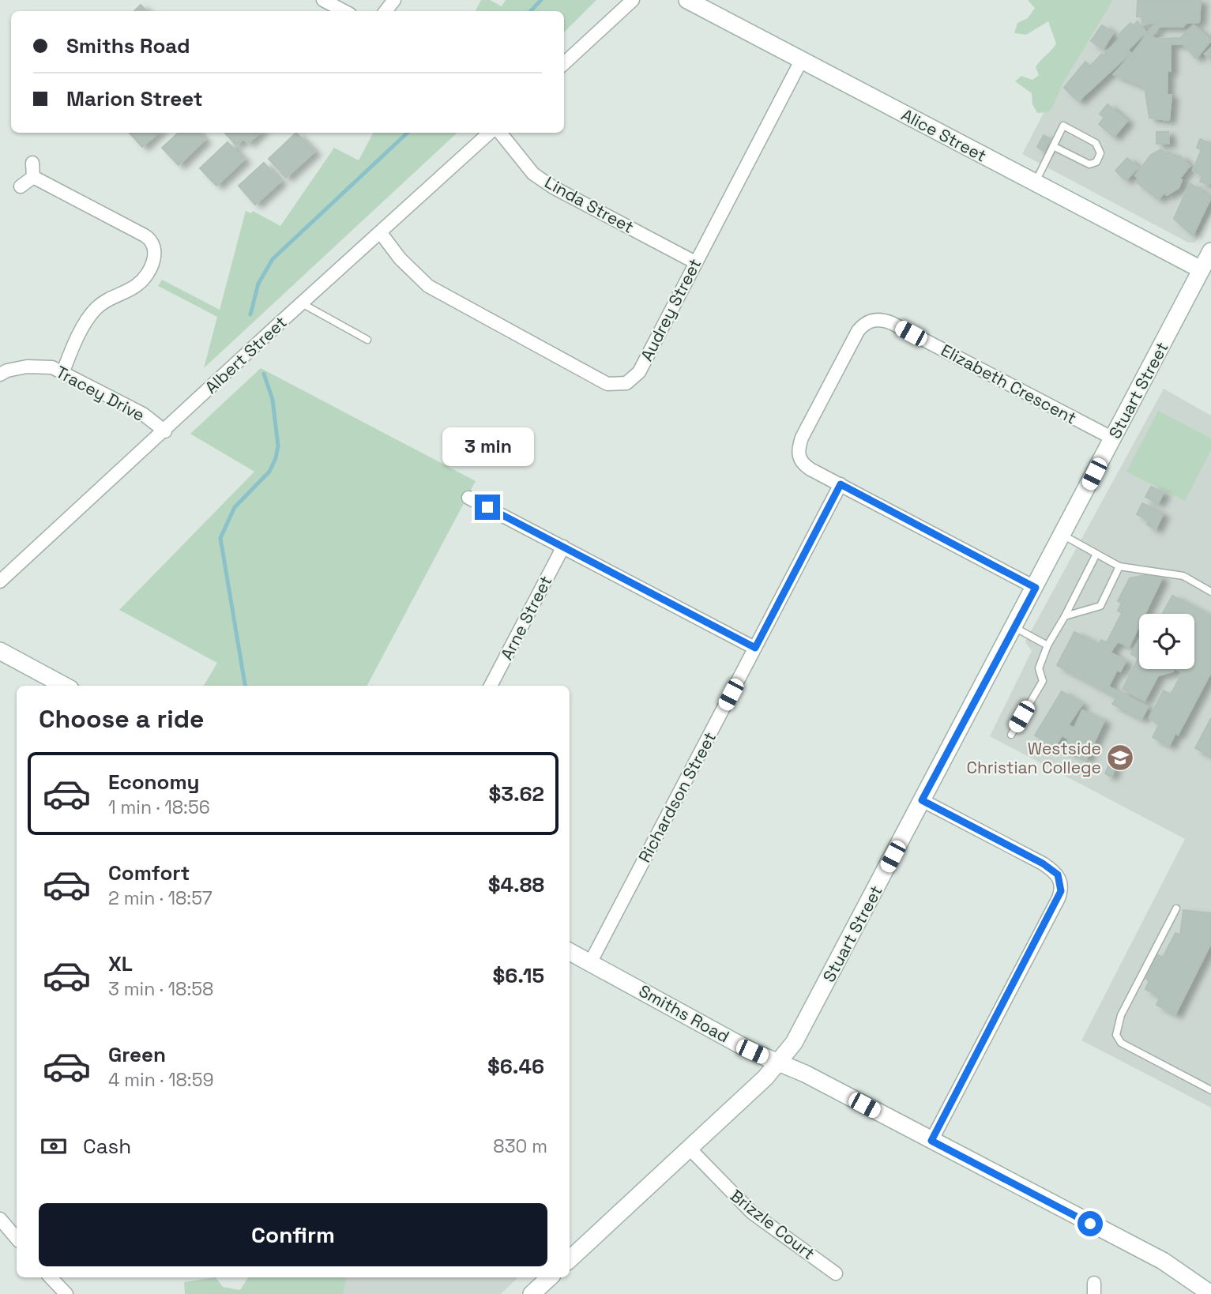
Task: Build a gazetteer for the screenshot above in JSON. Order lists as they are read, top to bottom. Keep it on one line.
{"streets":{"street":["Alice Street","Linda Street","Audrey Street","Albert Street","Elizabeth Crescent","Stuart Street","Tracey Drive","Arne Street","Richardson Street","Smiths Road","Brizzle Court"]},"crossings":[["Alice Street","Audrey Street"],["Alice Street","Stuart Street"],["Linda Street","Audrey Street"],["Audrey Street","Albert Street"],["Albert Street","Tracey Drive"],["Elizabeth Crescent","Stuart Street"],["Elizabeth Crescent","Richardson Street"],["Stuart Street","Smiths Road"],["Stuart Street","Brizzle Court"],["Richardson Street","Smiths Road"]],"places":{"school or university":["Westside Christian College"]},"page":{"banner":["Smiths Road","Marion Street"],"bubble":"3 min","heading":"Choose a ride","list":[{"name":"Economy","note":"1 min · 18:56","value":"$3.62"},{"name":"Comfort","note":"2 min · 18:57","value":"$4.88"},{"name":"XL","note":"3 min · 18:58","value":"$6.15"},{"name":"Green","note":"4 min · 18:59","value":"$6.46"}],"pay":["Cash","830 m"],"buttons":"Confirm"}}
